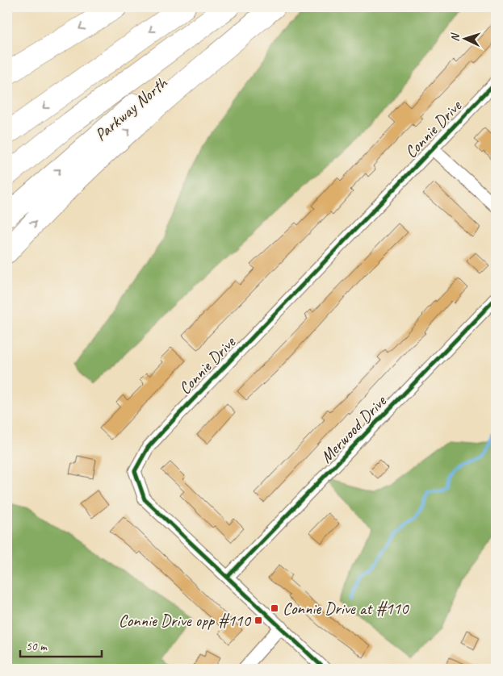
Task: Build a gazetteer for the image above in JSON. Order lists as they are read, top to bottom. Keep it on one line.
{"streets":{"highway":["Parkway North"],"street":["Connie Drive","Merwood Drive"]},"crossings":[["Connie Drive","Merwood Drive"]],"places":{"transit":["Connie Drive at #110","Connie Drive opp #110"]},"scale_bar":"50 m","north":"left"}
